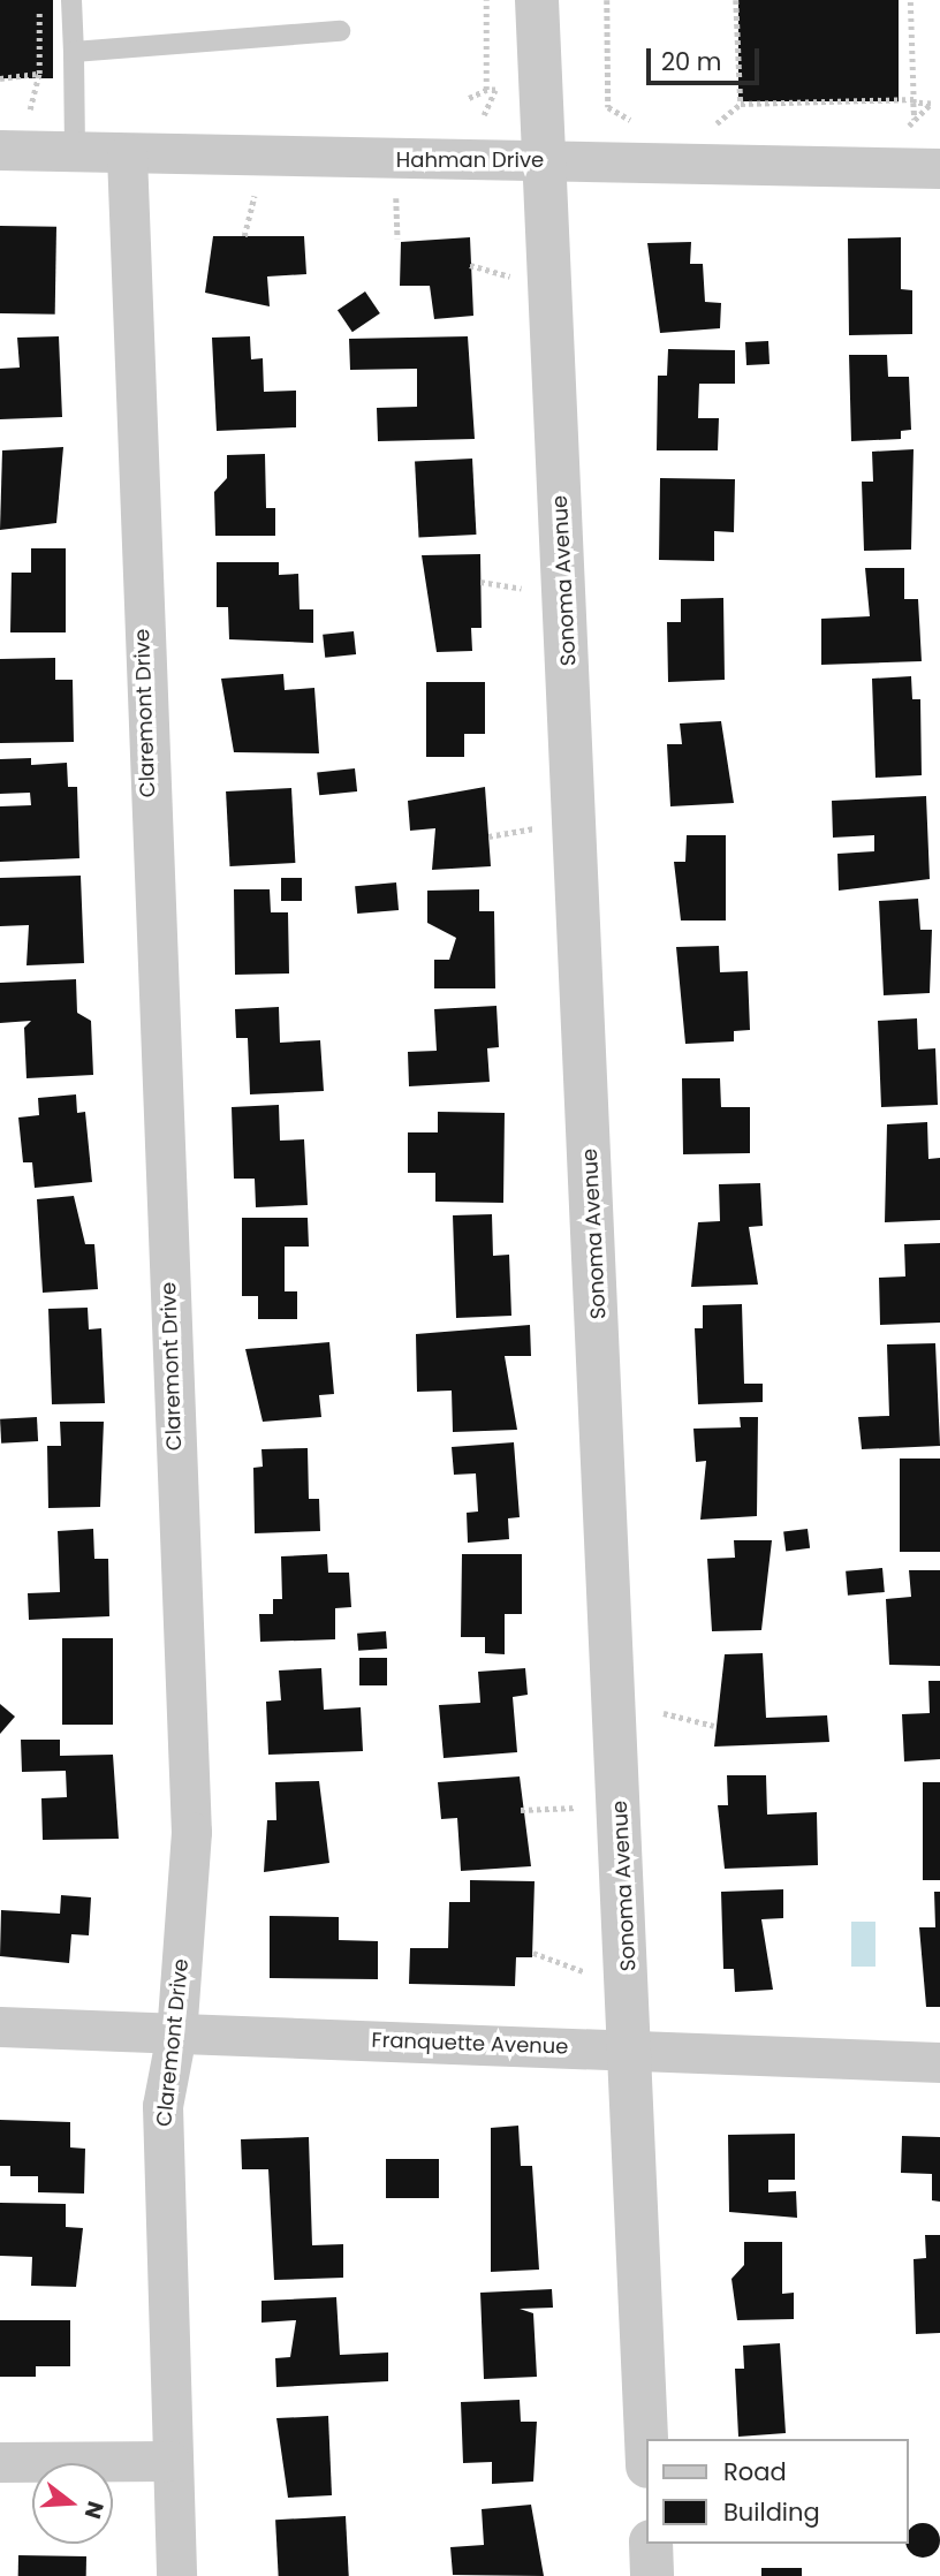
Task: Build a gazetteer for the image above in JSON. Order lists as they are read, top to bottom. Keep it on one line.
{"streets":{"street":["Hahman Drive","Sonoma Avenue","Claremont Drive","Franquette Avenue"]},"crossings":[["Hahman Drive","Sonoma Avenue"],["Hahman Drive","Claremont Drive"],["Sonoma Avenue","Franquette Avenue"],["Claremont Drive","Franquette Avenue"]],"legend":["Road","Building"],"scale_bar":"20 m","north":"right"}
